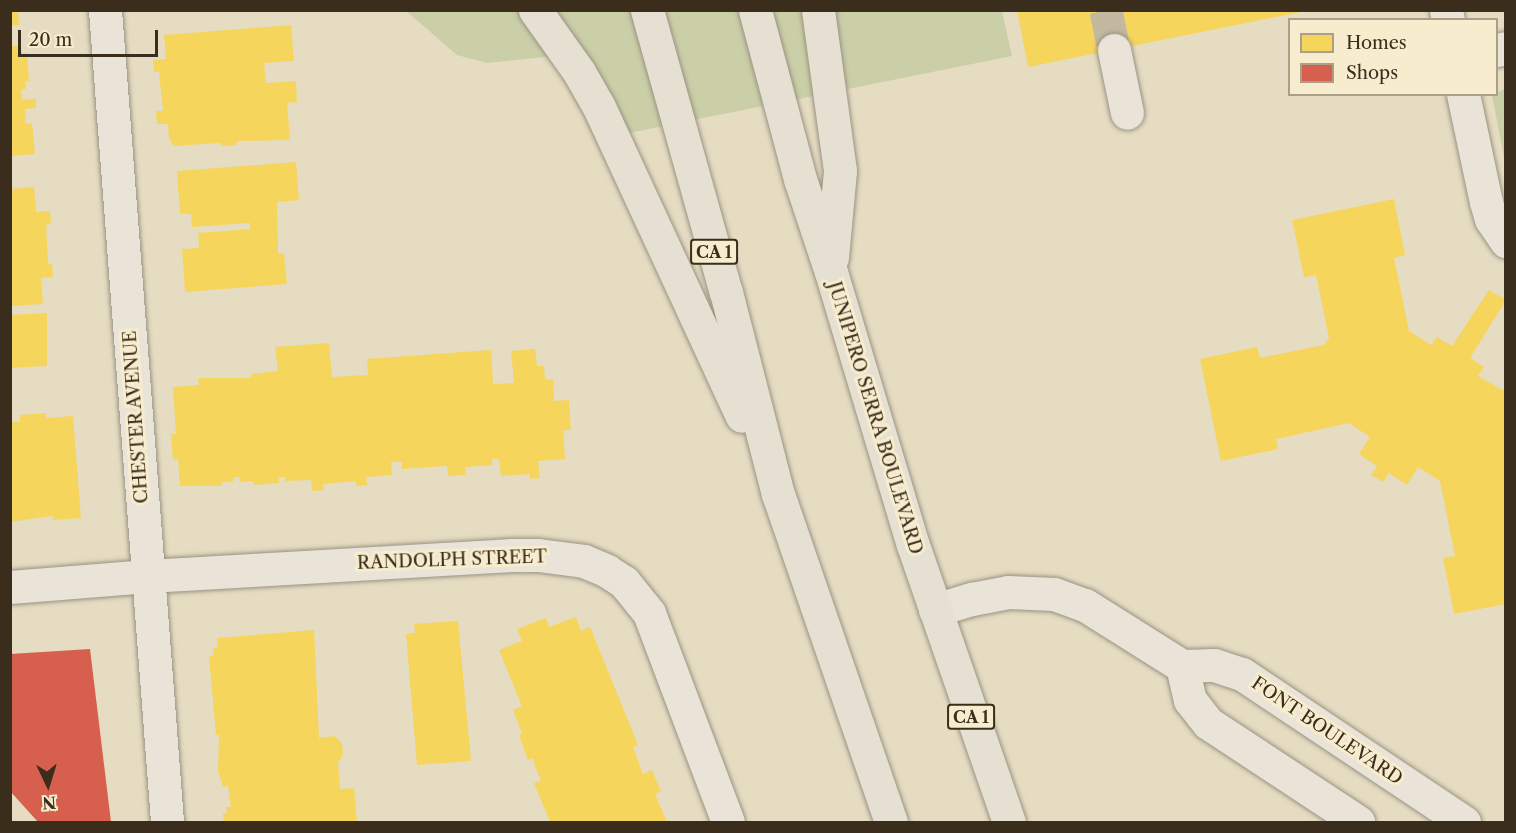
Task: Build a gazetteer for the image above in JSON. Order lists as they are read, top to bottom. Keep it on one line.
{"streets":{"highway":["CA 1","JUNIPERO SERRA BOULEVARD"],"street":["CHESTER AVENUE","RANDOLPH STREET","FONT BOULEVARD"]},"crossings":[["CHESTER AVENUE","RANDOLPH STREET"]],"legend":["Homes","Shops"],"scale_bar":"20 m","north":"bottom"}
